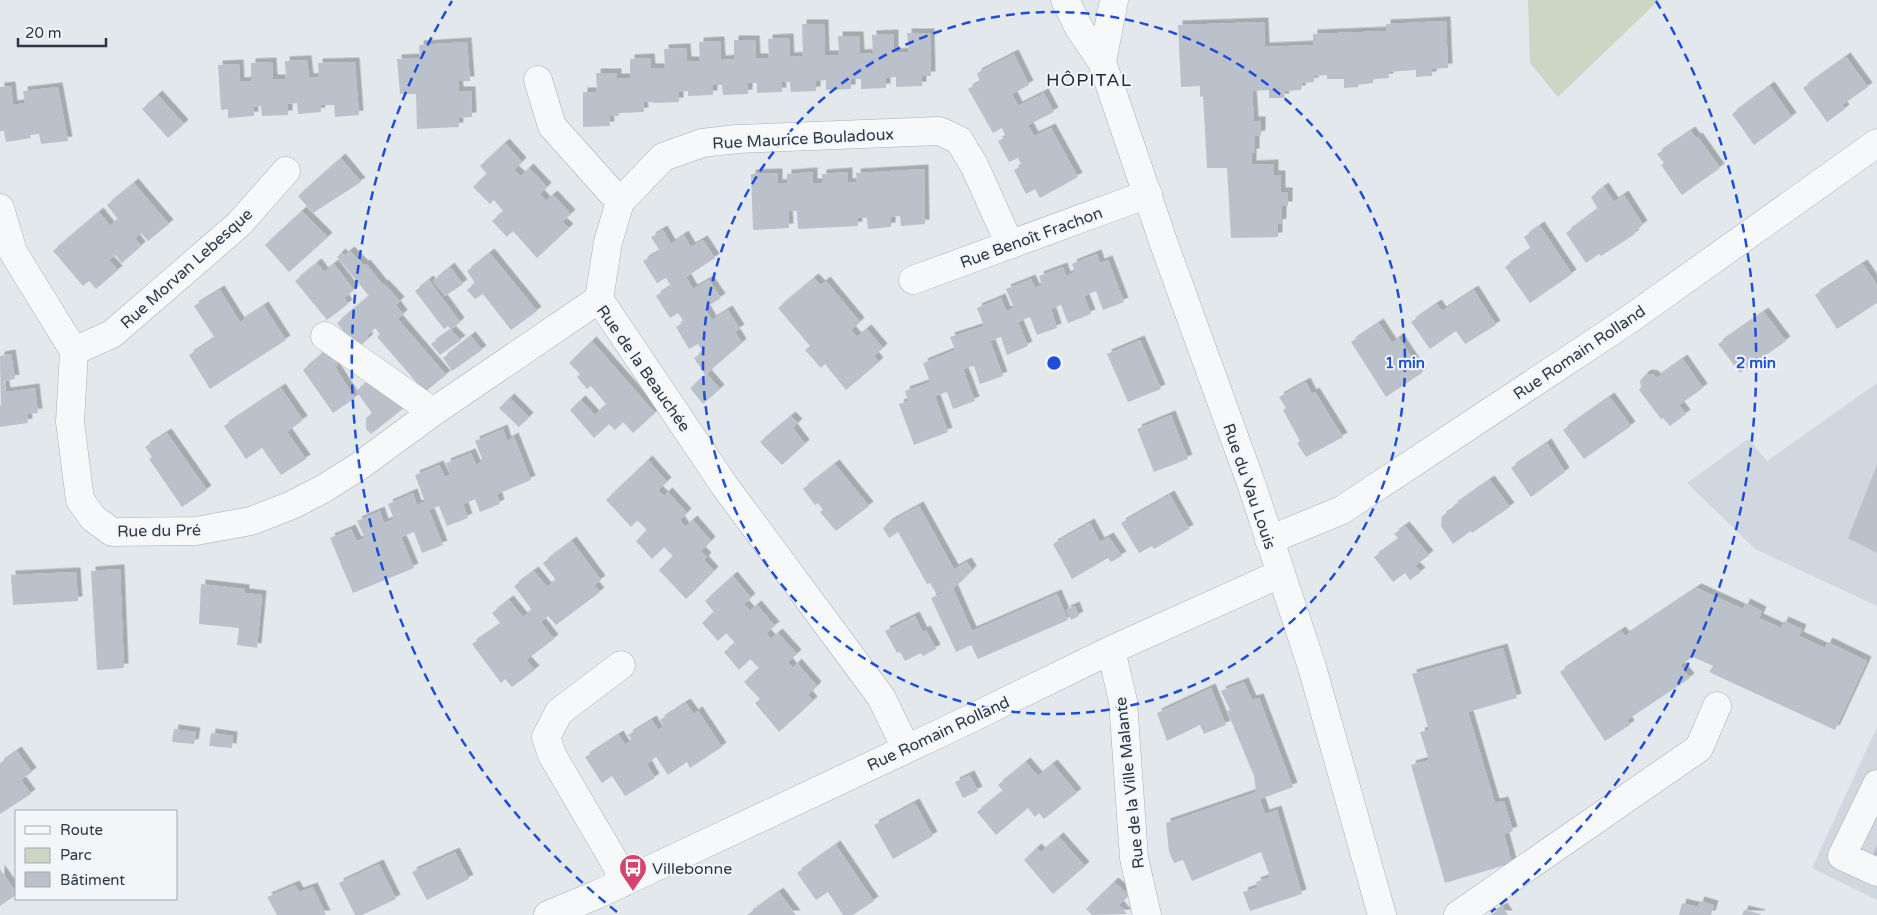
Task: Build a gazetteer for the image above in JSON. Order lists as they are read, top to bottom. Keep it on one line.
{"streets":{"street":["Rue Maurice Bouladoux","Rue Benoît Frachon","Rue Morvan Lebesque","Rue Romain Rolland","Rue de la Beauchée","Rue du Vau Louis","Rue du Pré","Rue de la Ville Malante"]},"crossings":[["Rue Maurice Bouladoux","Rue Benoît Frachon"],["Rue Maurice Bouladoux","Rue de la Beauchée"],["Rue Benoît Frachon","Rue du Vau Louis"],["Rue Morvan Lebesque","Rue du Pré"],["Rue Romain Rolland","Rue de la Beauchée"],["Rue Romain Rolland","Rue du Vau Louis"],["Rue Romain Rolland","Rue de la Ville Malante"],["Rue de la Beauchée","Rue du Pré"]],"districts":["HÔPITAL"],"places":{"bus stop":["Villebonne"]},"legend":["Route","Parc","Bâtiment"],"scale_bar":"20 m","rings":["1 min","2 min"]}
